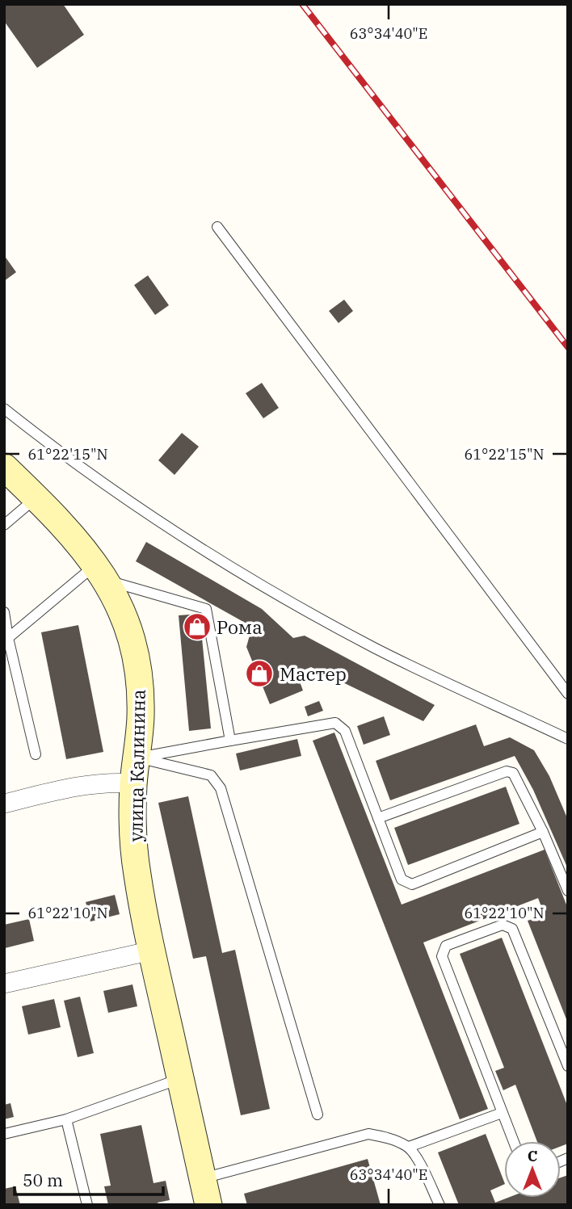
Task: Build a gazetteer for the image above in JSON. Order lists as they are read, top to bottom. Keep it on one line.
{"streets":{"street":["улица Калинина"]},"places":{"shop":["Рома","Мастер"]},"scale_bar":"50 m","north":"top","coordinates":["63°34'40\"E","61°22'15\"N","61°22'10\"N"]}
